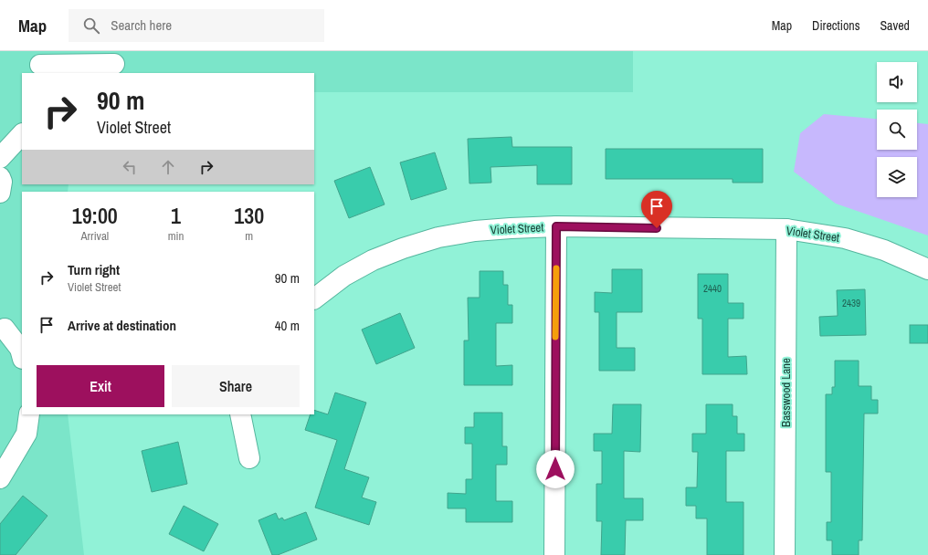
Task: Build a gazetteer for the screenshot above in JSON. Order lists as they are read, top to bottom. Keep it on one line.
{"streets":{"street":["Violet Street","Basswood Lane"]},"crossings":[["Violet Street","Basswood Lane"]],"house_numbers":["2440","2439"],"page":{"header":"Map","search":"Search here","nav":["Map","Directions","Saved"],"turn":["90 m","Violet Street"],"eta":["19:00","Arrival","1","min","130","m"],"list":[{"name":"Turn right","note":"Violet Street","value":"90 m"},{"name":"Arrive at destination","value":"40 m"}],"buttons":["Exit","Share"]}}
